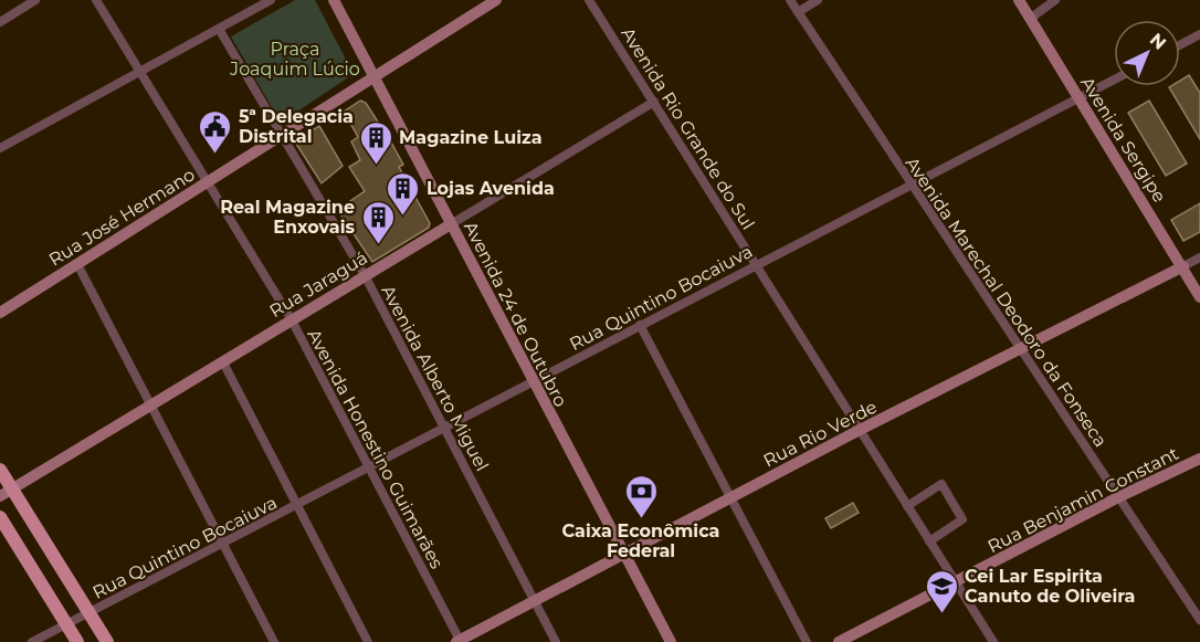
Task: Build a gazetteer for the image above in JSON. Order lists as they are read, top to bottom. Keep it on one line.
{"streets":{"street":["Avenida Rio Grande do Sul","Avenida Sergipe","Rua José Hermano","Rua Jaraguá","Rua Quintino Bocaiuva","Avenida Marechal Deodoro da Fonseca","Avenida 24 de Outubro","Avenida Alberto Miguel","Rua Rio Verde","Avenida Honestino Guimarães","Rua Benjamin Constant"]},"crossings":[["Avenida Rio Grande do Sul","Rua Jaraguá"],["Avenida Rio Grande do Sul","Rua Quintino Bocaiuva"],["Avenida Rio Grande do Sul","Rua Rio Verde"],["Avenida Rio Grande do Sul","Rua Benjamin Constant"],["Avenida Sergipe","Rua Quintino Bocaiuva"],["Avenida Sergipe","Rua Rio Verde"],["Rua José Hermano","Avenida 24 de Outubro"],["Rua José Hermano","Avenida Alberto Miguel"],["Rua José Hermano","Avenida Honestino Guimarães"],["Rua Jaraguá","Avenida 24 de Outubro"],["Rua Jaraguá","Avenida Alberto Miguel"],["Rua Jaraguá","Avenida Honestino Guimarães"],["Rua Quintino Bocaiuva","Avenida Marechal Deodoro da Fonseca"],["Rua Quintino Bocaiuva","Avenida 24 de Outubro"],["Rua Quintino Bocaiuva","Avenida Alberto Miguel"],["Rua Quintino Bocaiuva","Avenida Honestino Guimarães"],["Avenida Marechal Deodoro da Fonseca","Rua Rio Verde"],["Avenida Marechal Deodoro da Fonseca","Rua Benjamin Constant"],["Avenida 24 de Outubro","Rua Rio Verde"],["Avenida Alberto Miguel","Rua Rio Verde"],["Rua Rio Verde","Avenida Honestino Guimarães"]],"parks":["Praça Joaquim Lúcio"],"places":{"public building":["5ª Delegacia Distrital"],"building":["Magazine Luiza","Lojas Avenida","Real Magazine Enxovais"],"bank":["Caixa Econômica Federal"],"school or university":["Cei Lar Espirita Canuto de Oliveira"]},"north":"top right"}
